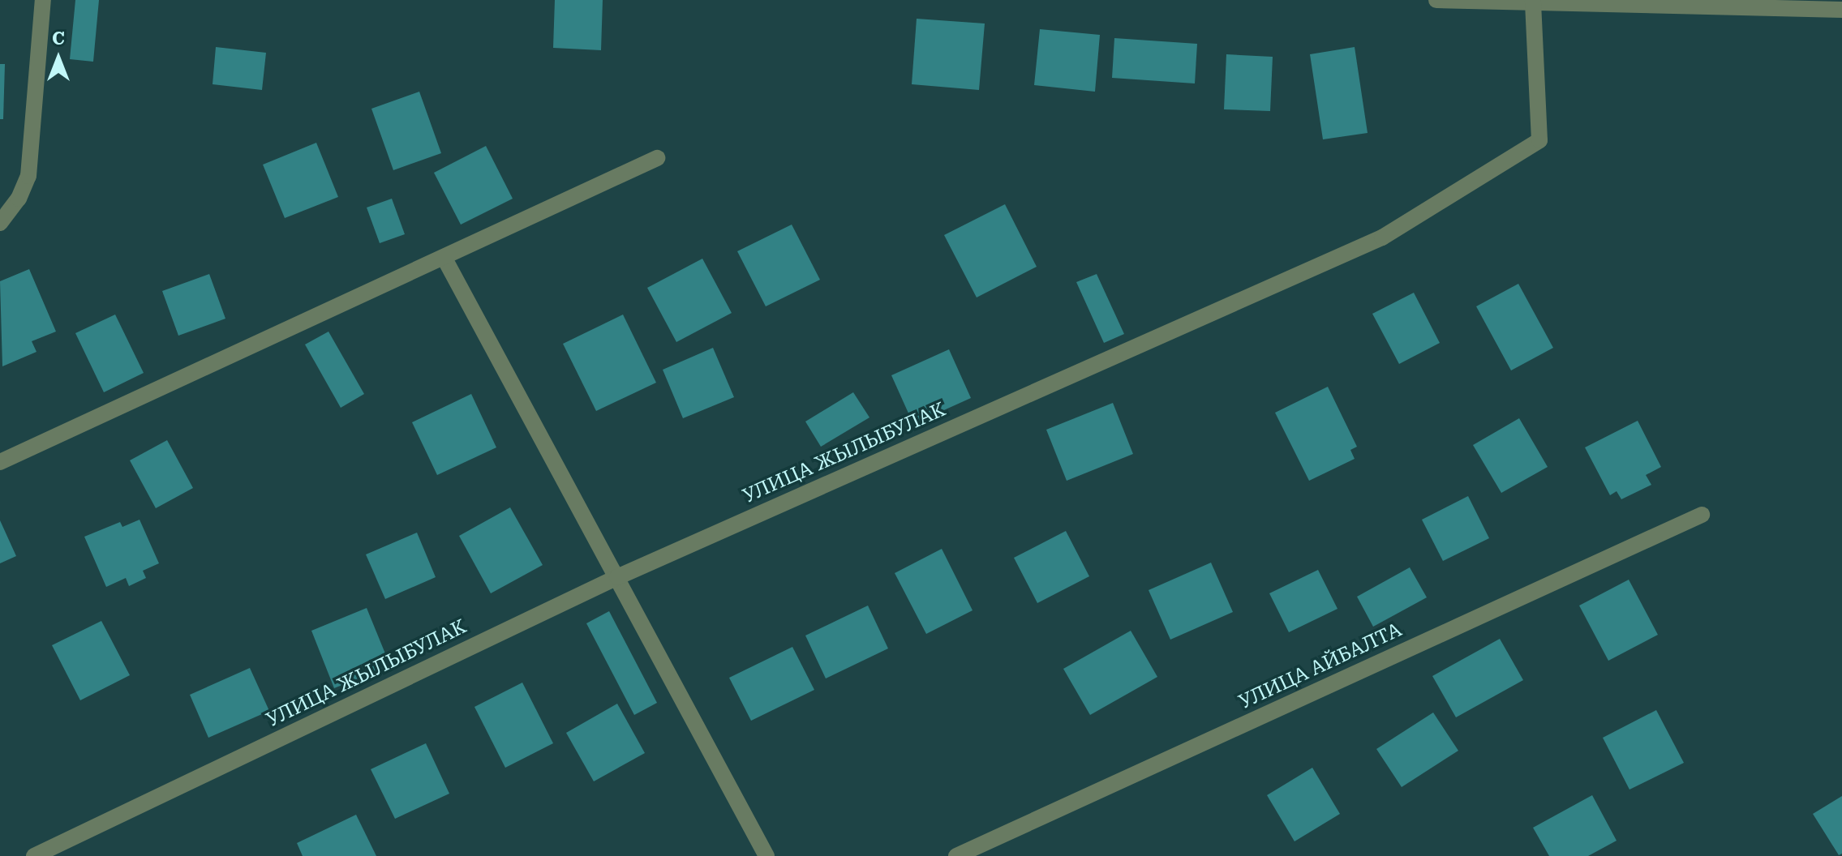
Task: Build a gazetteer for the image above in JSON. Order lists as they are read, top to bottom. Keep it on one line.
{"streets":{"street":["УЛИЦА ЖЫЛЫБУЛАК","УЛИЦА АЙБАЛТА"]},"north":"top"}
